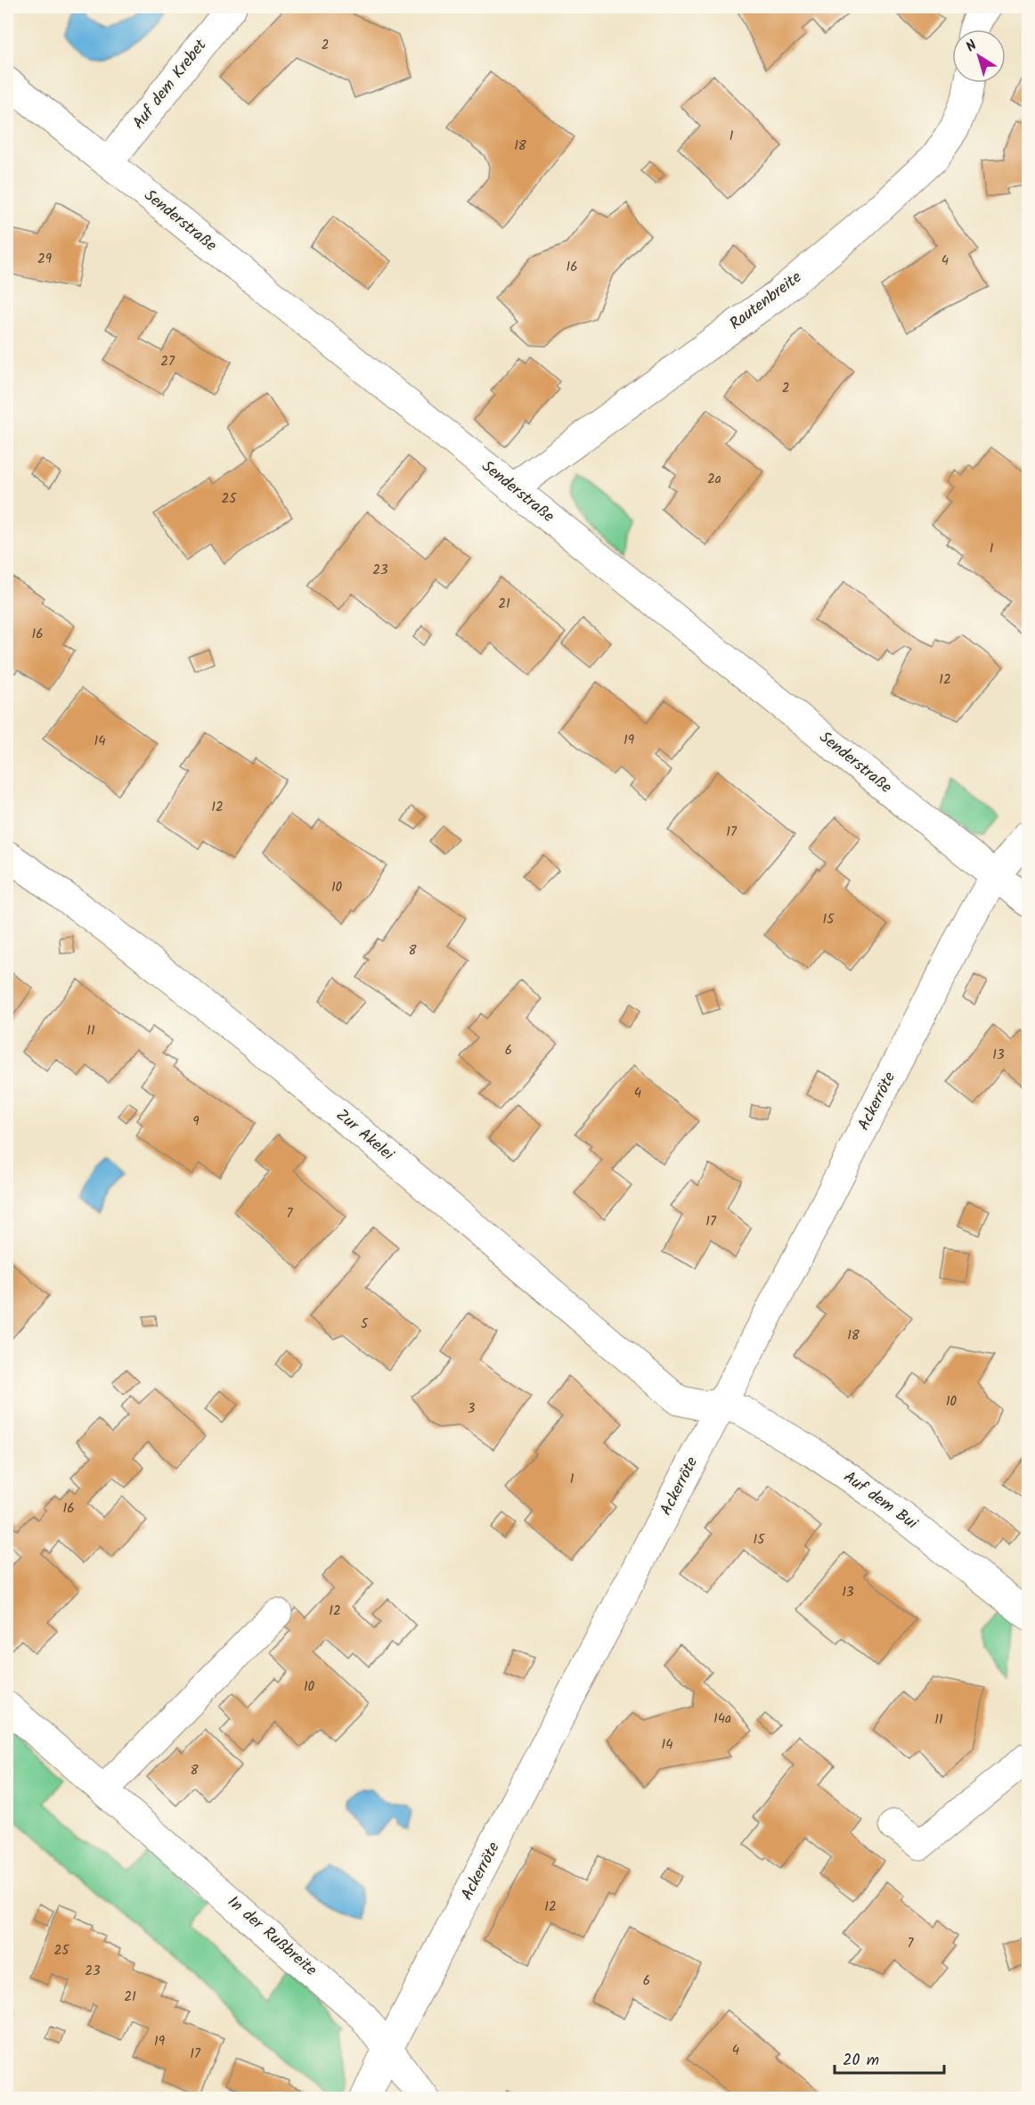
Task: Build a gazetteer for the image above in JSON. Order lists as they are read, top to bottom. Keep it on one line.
{"streets":{"street":["Auf dem Krebet","Senderstraße","Rautenbreite","Ackerröte","Zur Akelei","Auf dem Bui","In der Rußbreite"]},"crossings":[["Auf dem Krebet","Senderstraße"],["Senderstraße","Rautenbreite"],["Senderstraße","Ackerröte"],["Ackerröte","Zur Akelei"],["Ackerröte","Auf dem Bui"],["Ackerröte","In der Rußbreite"],["Zur Akelei","Auf dem Bui"]],"house_numbers":["2","1","18","29","4","16","27","2","2a","25","1","23","21","16","12","19","14","12","17","10","15","8","11","6","13","4","9","7","17","5","18","10","3","1","16","15","13","12","10","14a","11","14","8","12","7","25","23","6","21","19","4","17"],"scale_bar":"20 m","north":"top left"}
